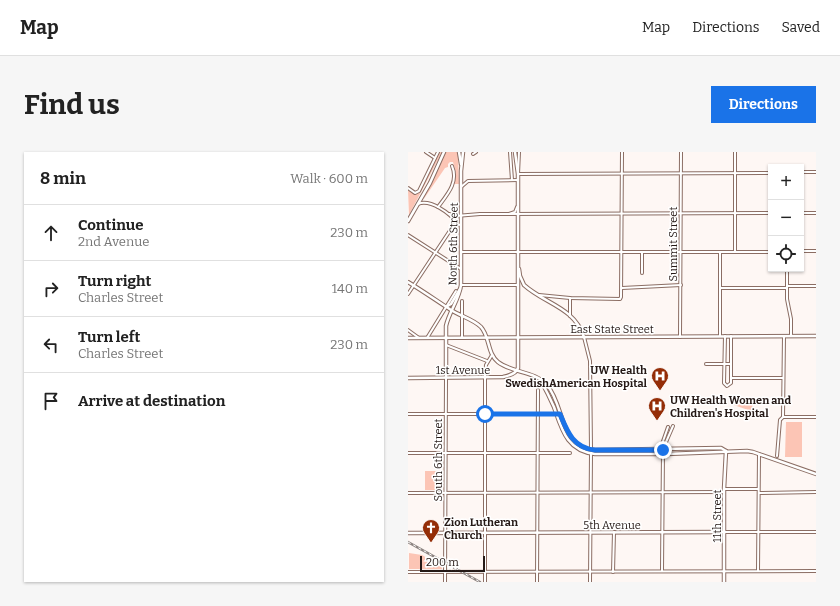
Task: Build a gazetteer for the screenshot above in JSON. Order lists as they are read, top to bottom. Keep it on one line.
{"streets":{"main road":["North 6th Street","East State Street","1st Avenue","South 6th Street","11th Street","5th Avenue"],"street":["Summit Street"]},"crossings":[["North 6th Street","East State Street"],["North 6th Street","South 6th Street"],["Summit Street","East State Street"],["East State Street","South 6th Street"],["1st Avenue","South 6th Street"],["South 6th Street","5th Avenue"],["11th Street","5th Avenue"]],"places":{"hospital":["UW Health SwedishAmerican Hospital","UW Health Women and Children's Hospital"],"church":["Zion Lutheran Church"]},"scale_bar":"200 m","page":{"header":"Map","nav":["Map","Directions","Saved"],"buttons":"Directions","title":"Find us","heading":["8 min","Walk · 600 m"],"map_buttons":["+","−"],"list":[["Continue","2nd Avenue","230 m"],["Turn right","Charles Street","140 m"],["Turn left","Charles Street","230 m"],"Arrive at destination"],"scale":"200 m"}}
